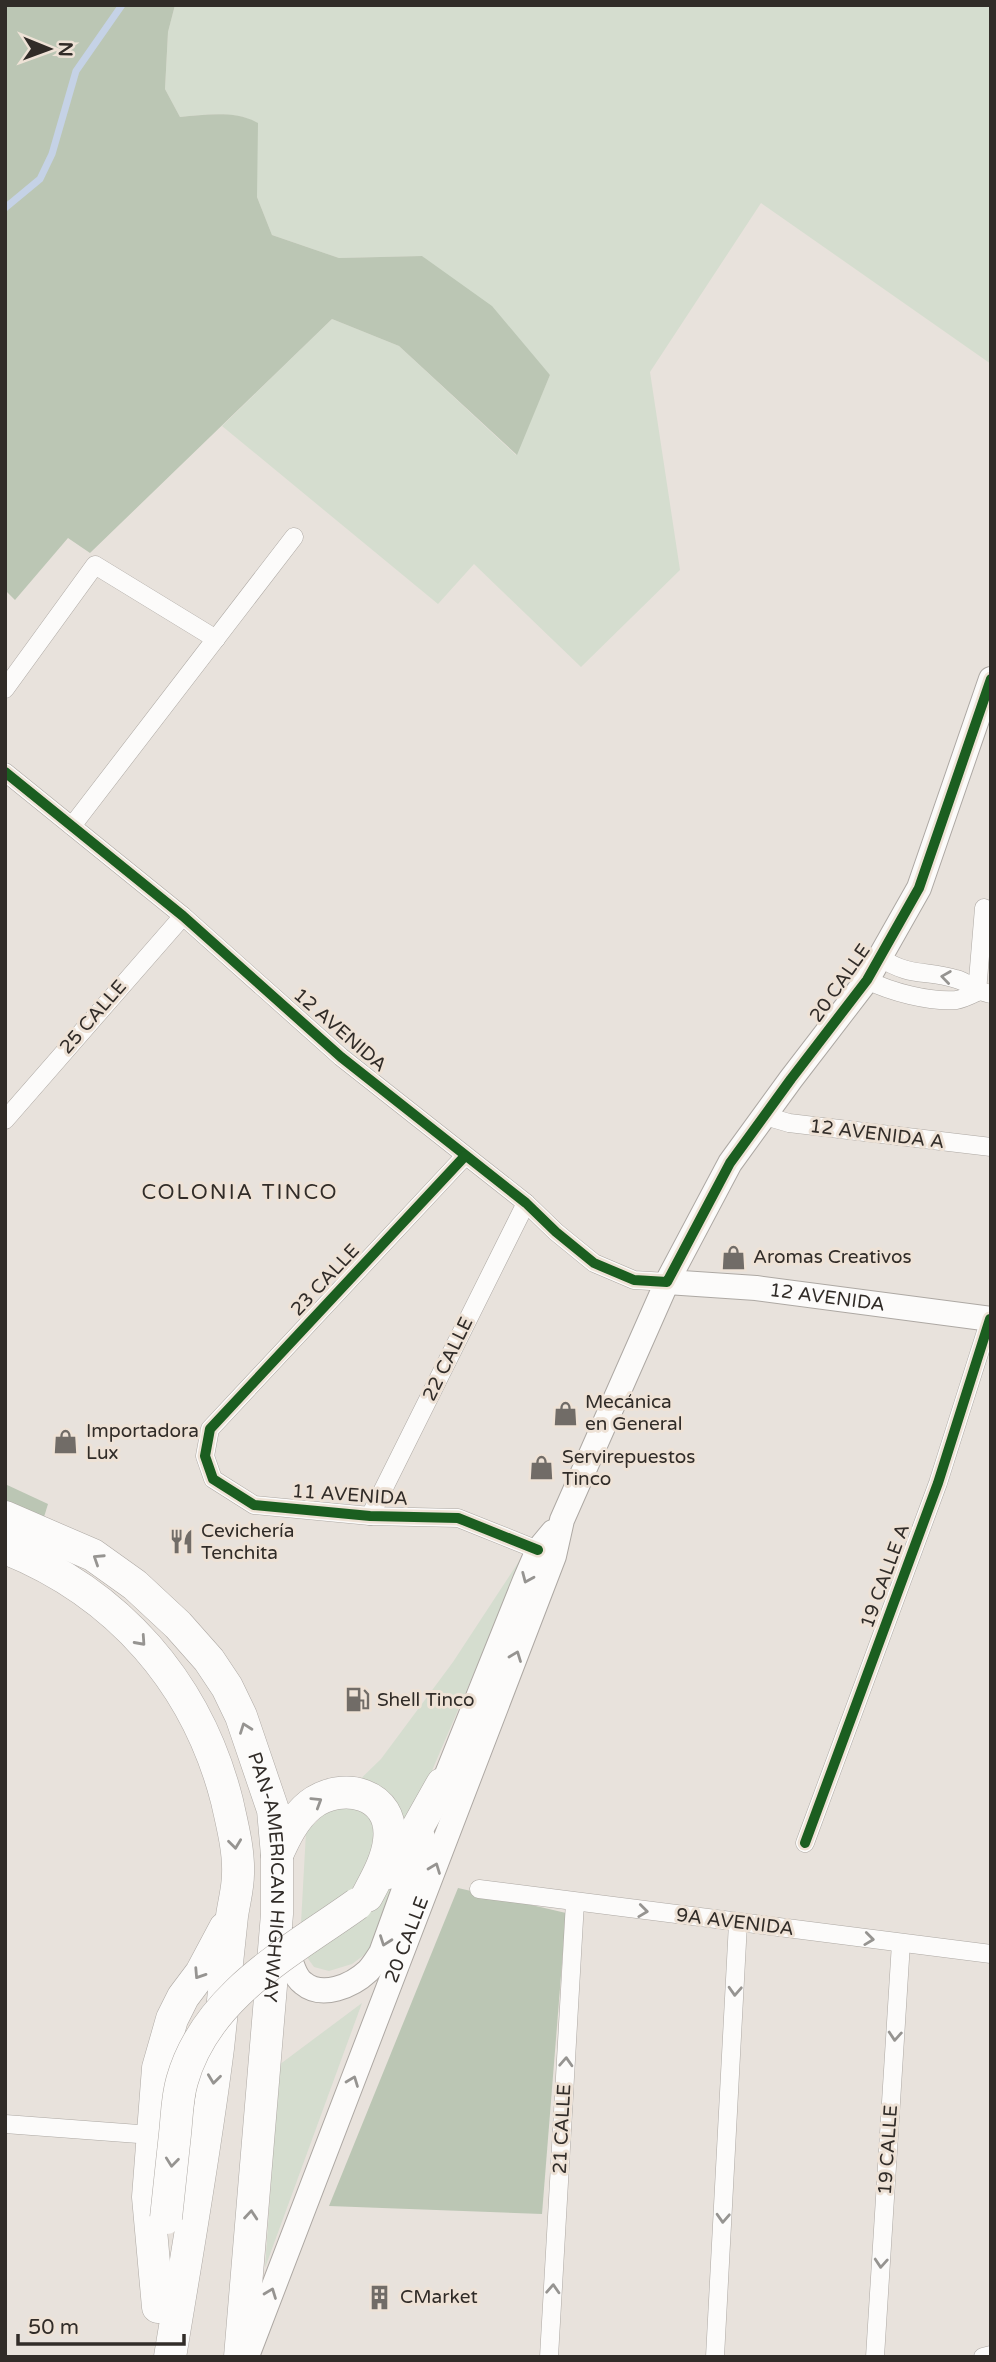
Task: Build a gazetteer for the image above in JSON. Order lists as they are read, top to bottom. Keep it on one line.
{"streets":{"highway":["PAN-AMERICAN HIGHWAY"],"main road":["20 CALLE","12 AVENIDA"],"street":["25 CALLE","12 AVENIDA A","23 CALLE","22 CALLE","11 AVENIDA","19 CALLE A","9A AVENIDA","21 CALLE","19 CALLE"]},"crossings":[["20 CALLE","12 AVENIDA"],["20 CALLE","12 AVENIDA A"],["20 CALLE","11 AVENIDA"],["20 CALLE","PAN-AMERICAN HIGHWAY"],["25 CALLE","12 AVENIDA"],["12 AVENIDA","23 CALLE"],["12 AVENIDA","22 CALLE"],["12 AVENIDA","19 CALLE A"],["23 CALLE","11 AVENIDA"],["22 CALLE","11 AVENIDA"],["9A AVENIDA","21 CALLE"],["9A AVENIDA","19 CALLE"]],"one_way":["9A AVENIDA","21 CALLE","19 CALLE"],"districts":["COLONIA TINCO"],"places":{"shop":["Aromas Creativos","Mecánica en General","Importadora Lux","Servirepuestos Tinco"],"restaurant":["Cevichería Tenchita"],"fuel station":["Shell Tinco"],"building":["CMarket"]},"scale_bar":"50 m","north":"right"}
